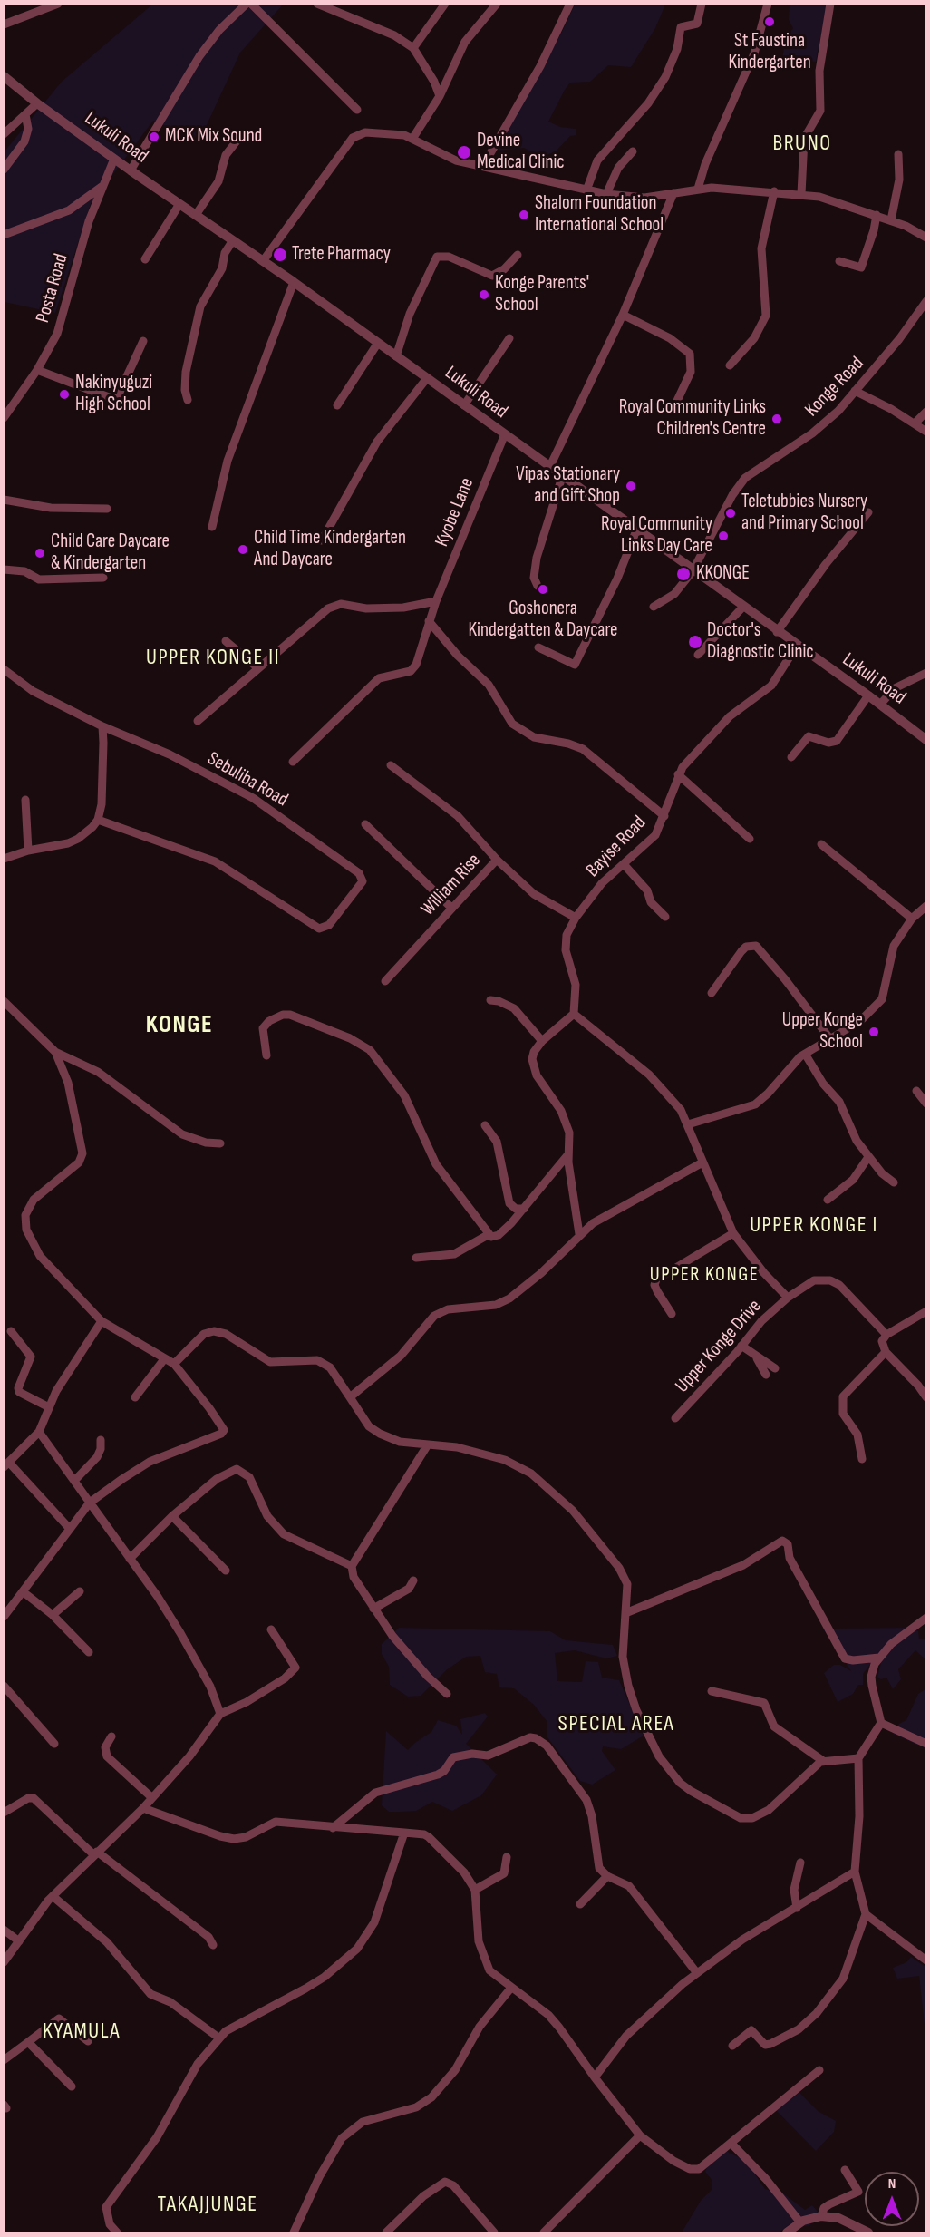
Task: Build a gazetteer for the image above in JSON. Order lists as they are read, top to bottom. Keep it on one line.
{"streets":{"street":["Lukuli Road","Posta Road","Konge Road","Kyobe Lane","Sebuliba Road","Bayise Road","William Rise","Upper Konge Drive"]},"crossings":[["Lukuli Road","Posta Road"],["Lukuli Road","Konge Road"],["Lukuli Road","Kyobe Lane"],["Lukuli Road","Bayise Road"],["Bayise Road","William Rise"],["Bayise Road","Upper Konge Drive"]],"districts":["BRUNO","UPPER KONGE II","KONGE","UPPER KONGE I","UPPER KONGE","SPECIAL AREA","KYAMULA","TAKAJJUNGE"],"places":["St Faustina Kindergarten","MCK Mix Sound","Devine Medical Clinic","Shalom Foundation International School","Trete Pharmacy","Konge Parents' School","Nakinyuguzi High School","Royal Community Links Children's Centre","Vipas Stationary and Gift Shop","Teletubbies Nursery and Primary School","Royal Community Links Day Care","Child Time Kindergarten And Daycare","Child Care Daycare & Kindergarten","KKONGE","Goshonera Kindergatten & Daycare","Doctor's Diagnostic Clinic","Upper Konge School"],"north":"top"}
